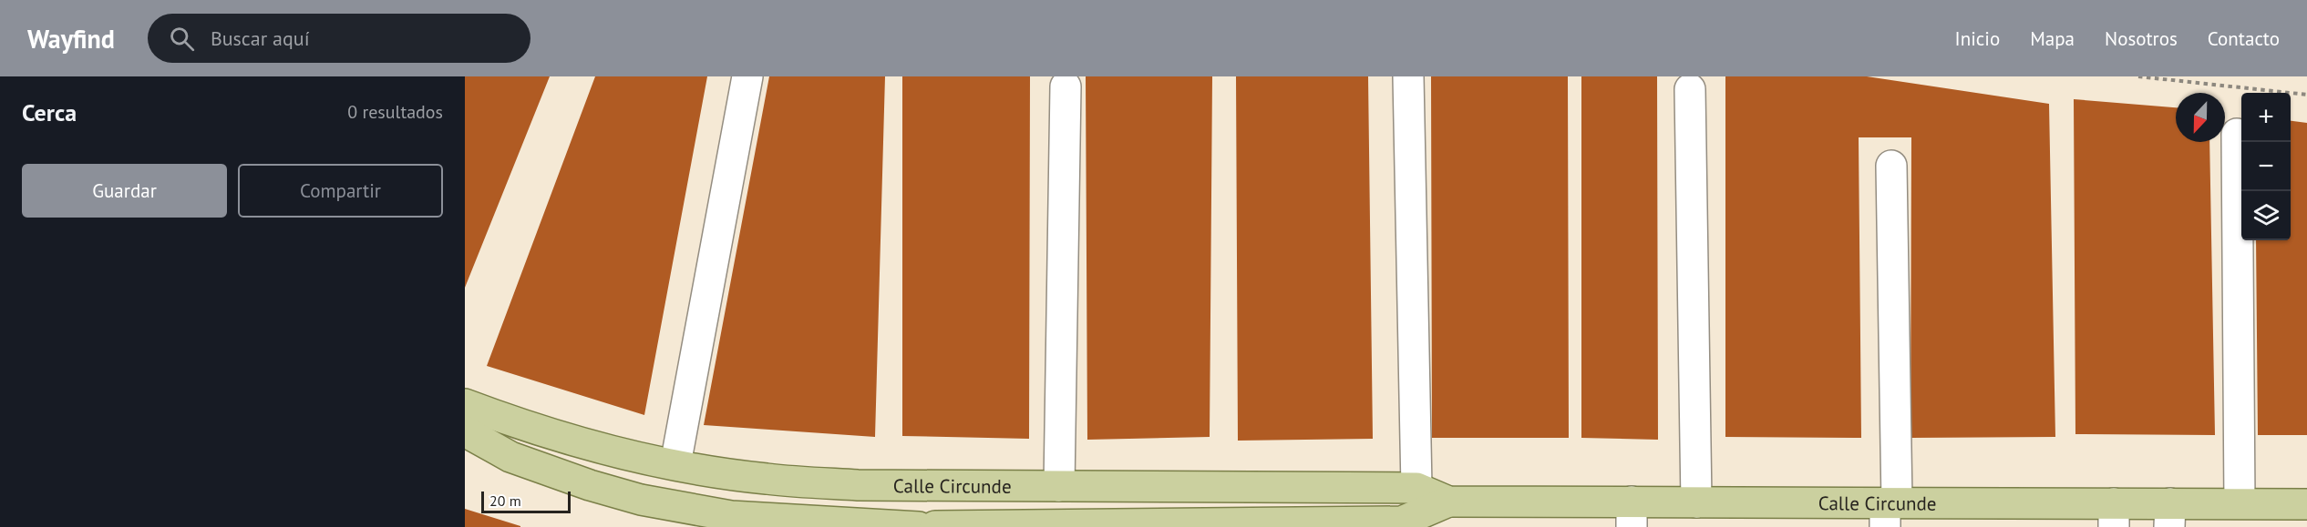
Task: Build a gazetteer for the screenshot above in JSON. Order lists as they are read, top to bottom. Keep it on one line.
{"streets":{"main road":["Calle Circunde"]},"scale_bar":"20 m","north":"bottom","page":{"header":"Wayfind","search":"Buscar aquí","nav":["Inicio","Mapa","Nosotros","Contacto"],"heading":["Cerca","0 resultados"],"map_buttons":["+","−"],"buttons":["Guardar","Compartir"],"scale":"20 m"}}
